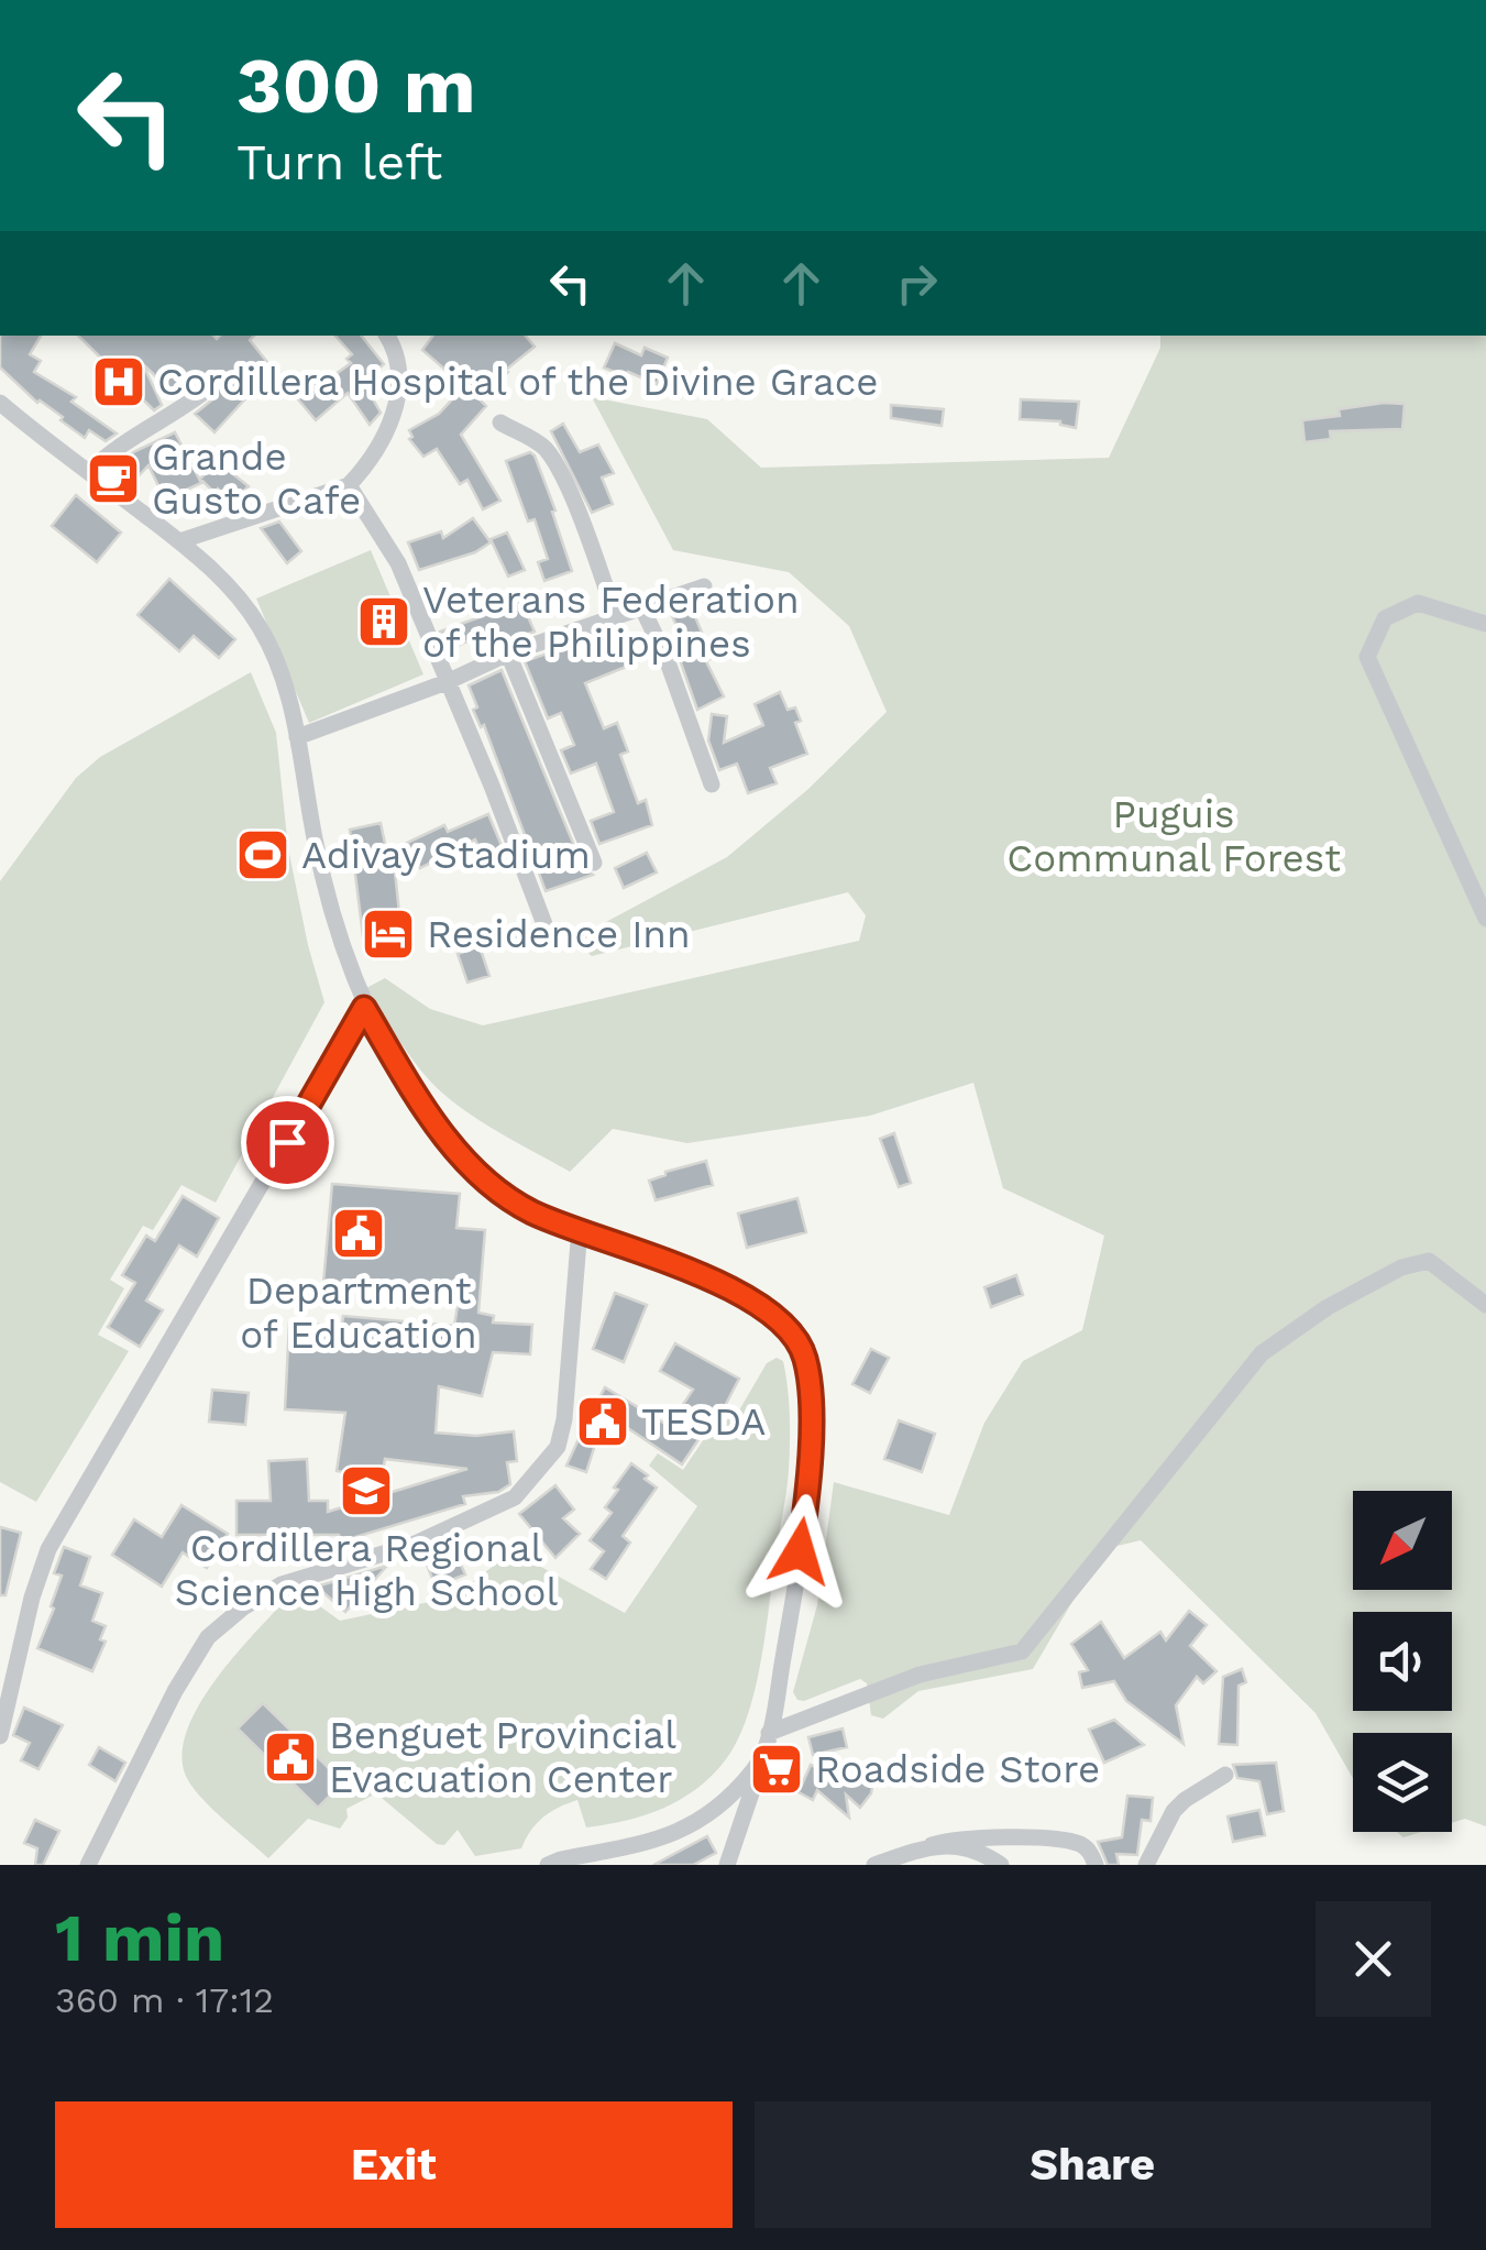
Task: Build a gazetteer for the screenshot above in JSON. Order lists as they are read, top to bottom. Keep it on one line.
{"parks":["Puguis Communal Forest"],"places":{"hospital":["Cordillera Hospital of the Divine Grace"],"cafe":["Grande Gusto Cafe"],"building":["Veterans Federation of the Philippines"],"sports":["Adivay Stadium"],"hotel":["Residence Inn"],"public building":["Department of Education","TESDA","Benguet Provincial Evacuation Center"],"school or university":["Cordillera Regional Science High School"],"supermarket":["Roadside Store"]},"north":"bottom left","page":{"turn":["300 m","Turn left"],"heading":["1 min","360 m · 17:12"],"buttons":["Exit","Share"]}}
